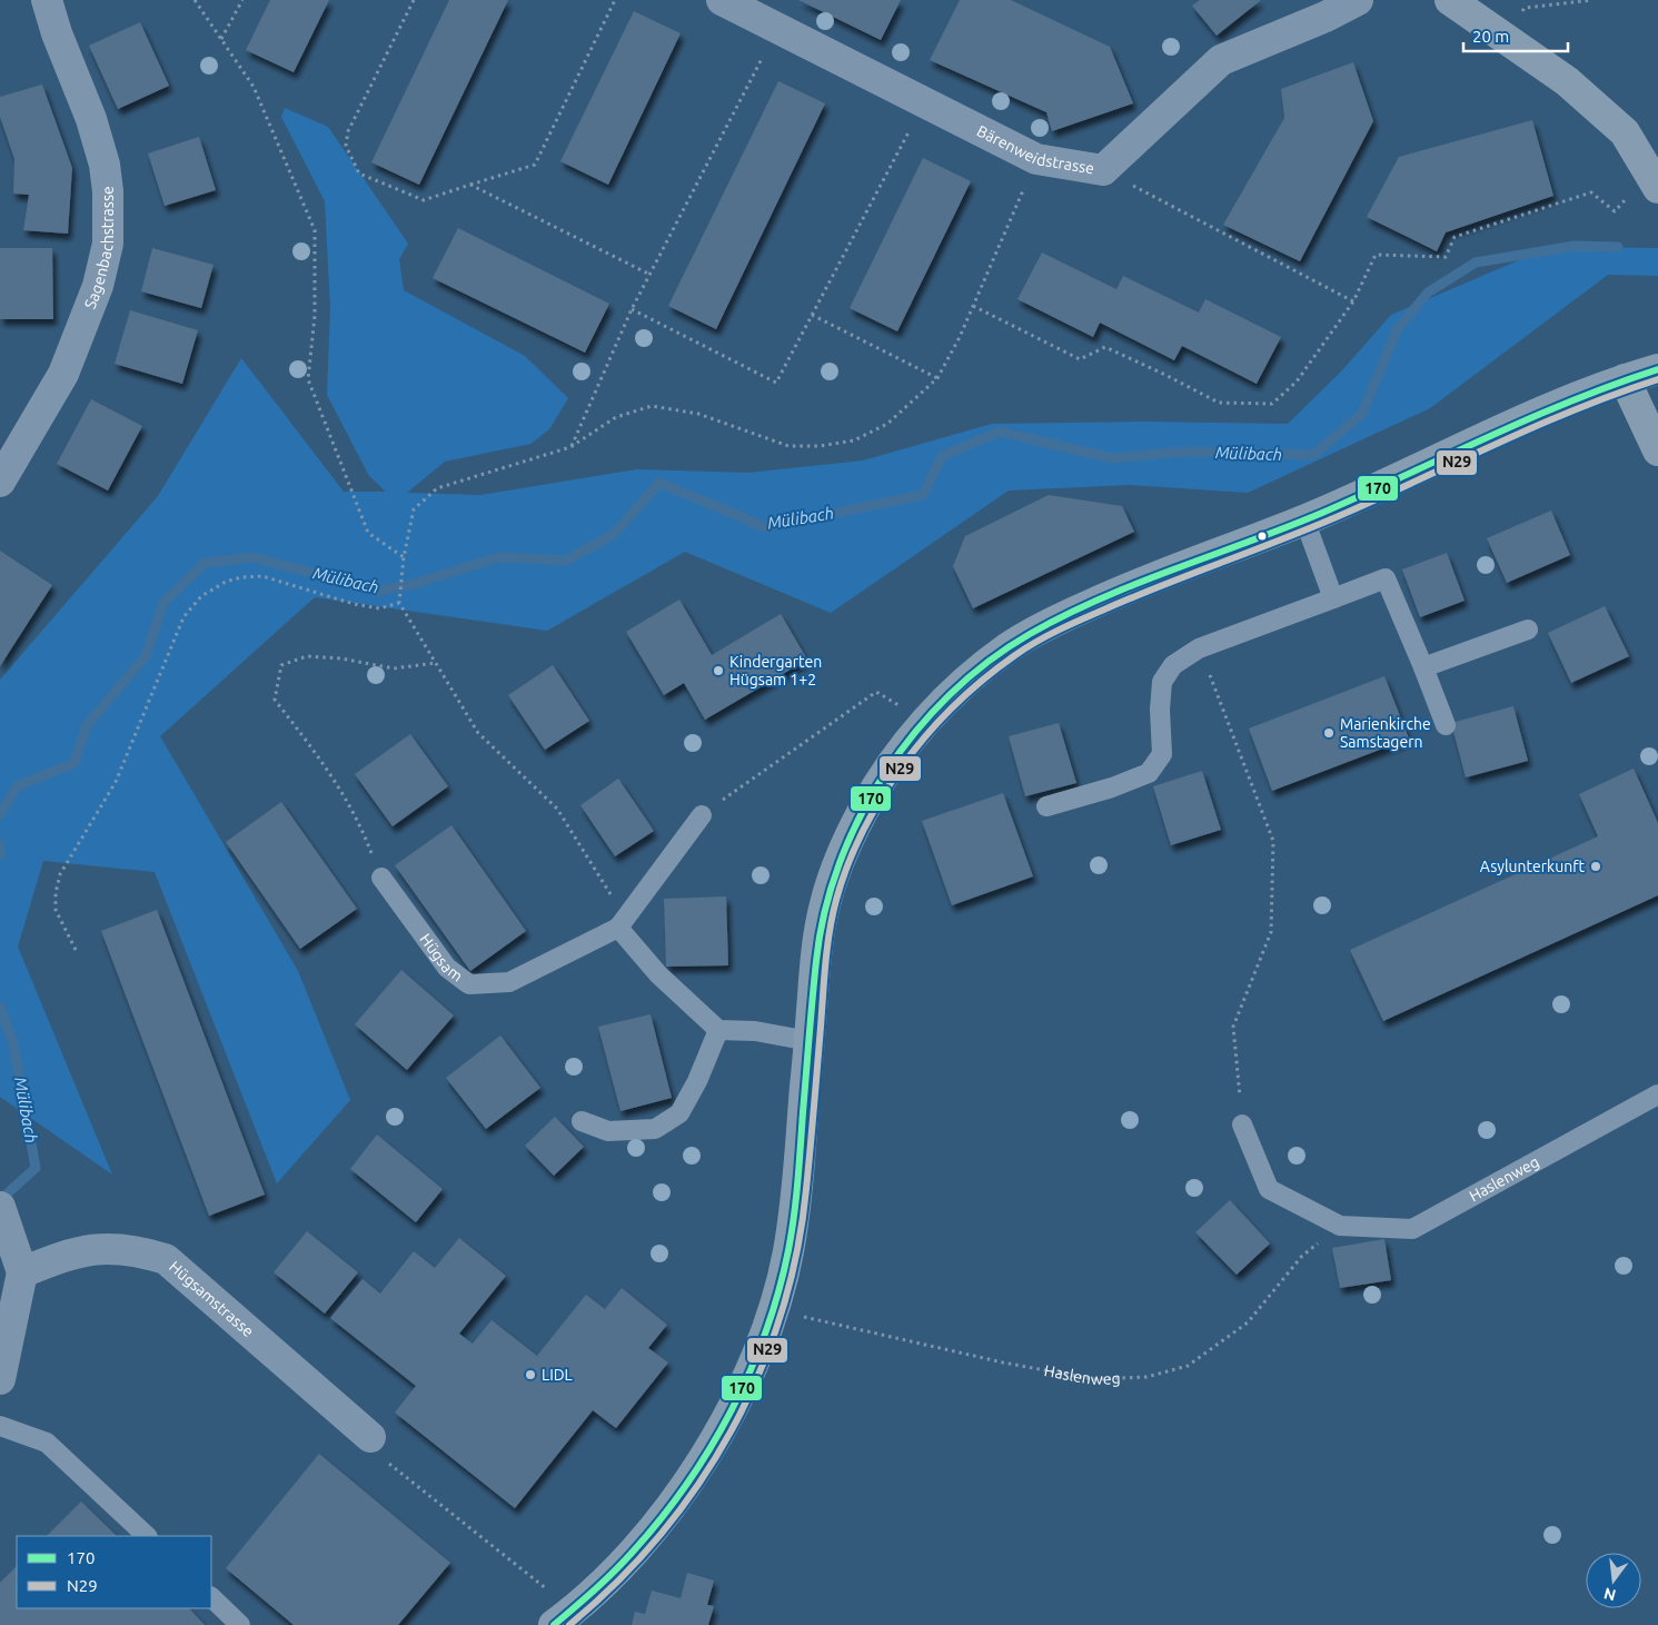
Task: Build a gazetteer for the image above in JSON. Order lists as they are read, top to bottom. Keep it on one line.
{"streets":{"street":["Bärenweidstrasse","Sagenbachstrasse","Hügsamstrasse"],"lane":["Hügsam","Haslenweg"]},"water":["Mülibach"],"places":["Kindergarten Hügsam 1+2","Marienkirche Samstagern","Asylunterkunft","LIDL"],"lines":["transit line 170","transit line N29"],"legend":["170","N29"],"scale_bar":"20 m","north":"bottom"}
